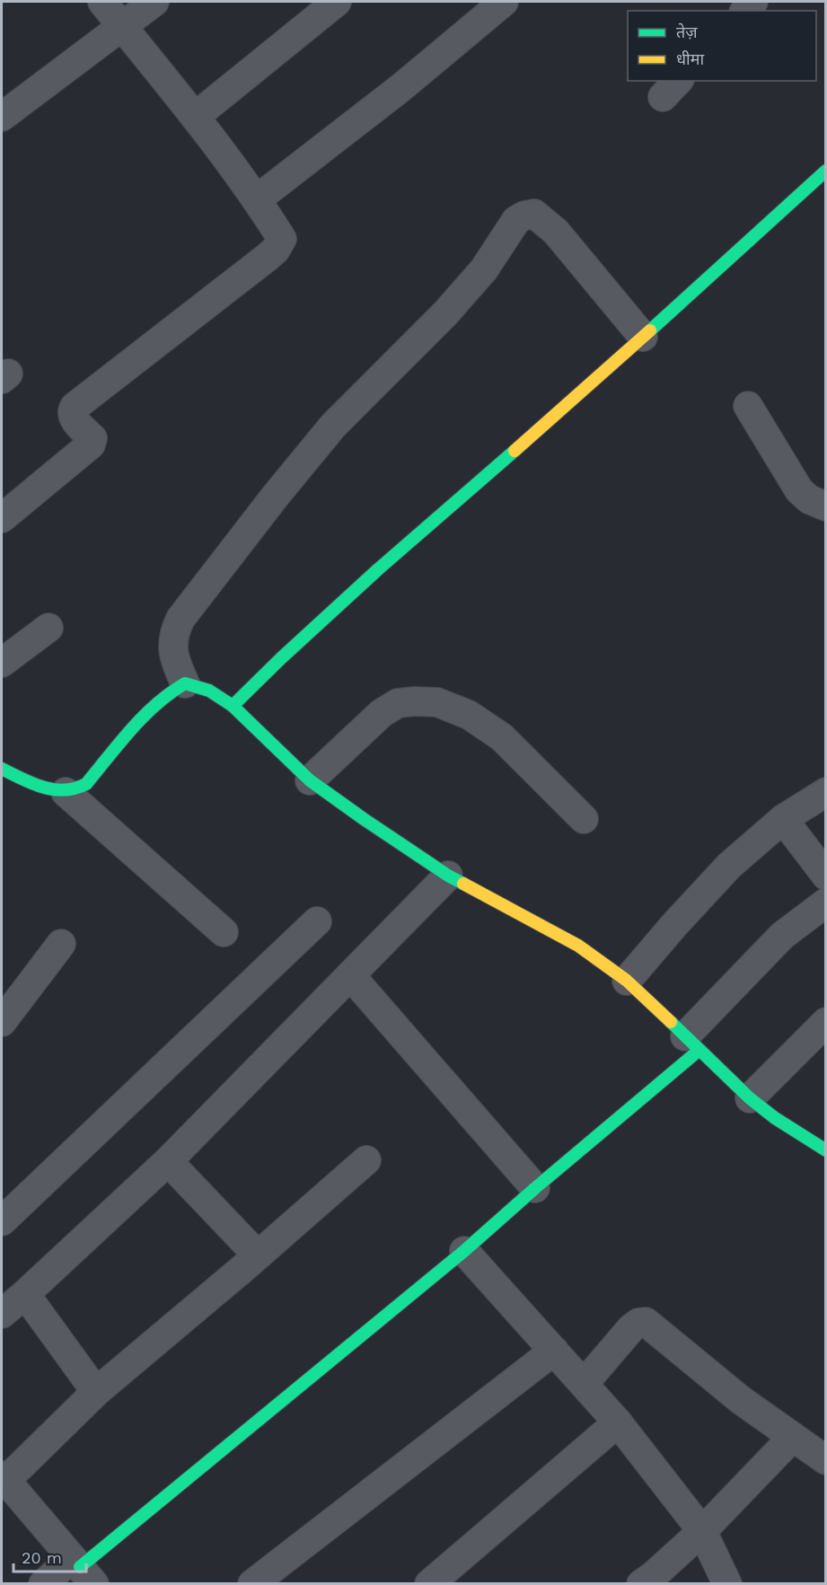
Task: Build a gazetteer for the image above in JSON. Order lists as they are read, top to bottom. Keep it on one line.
{"legend":["तेज़","धीमा"],"scale_bar":"20 m"}
